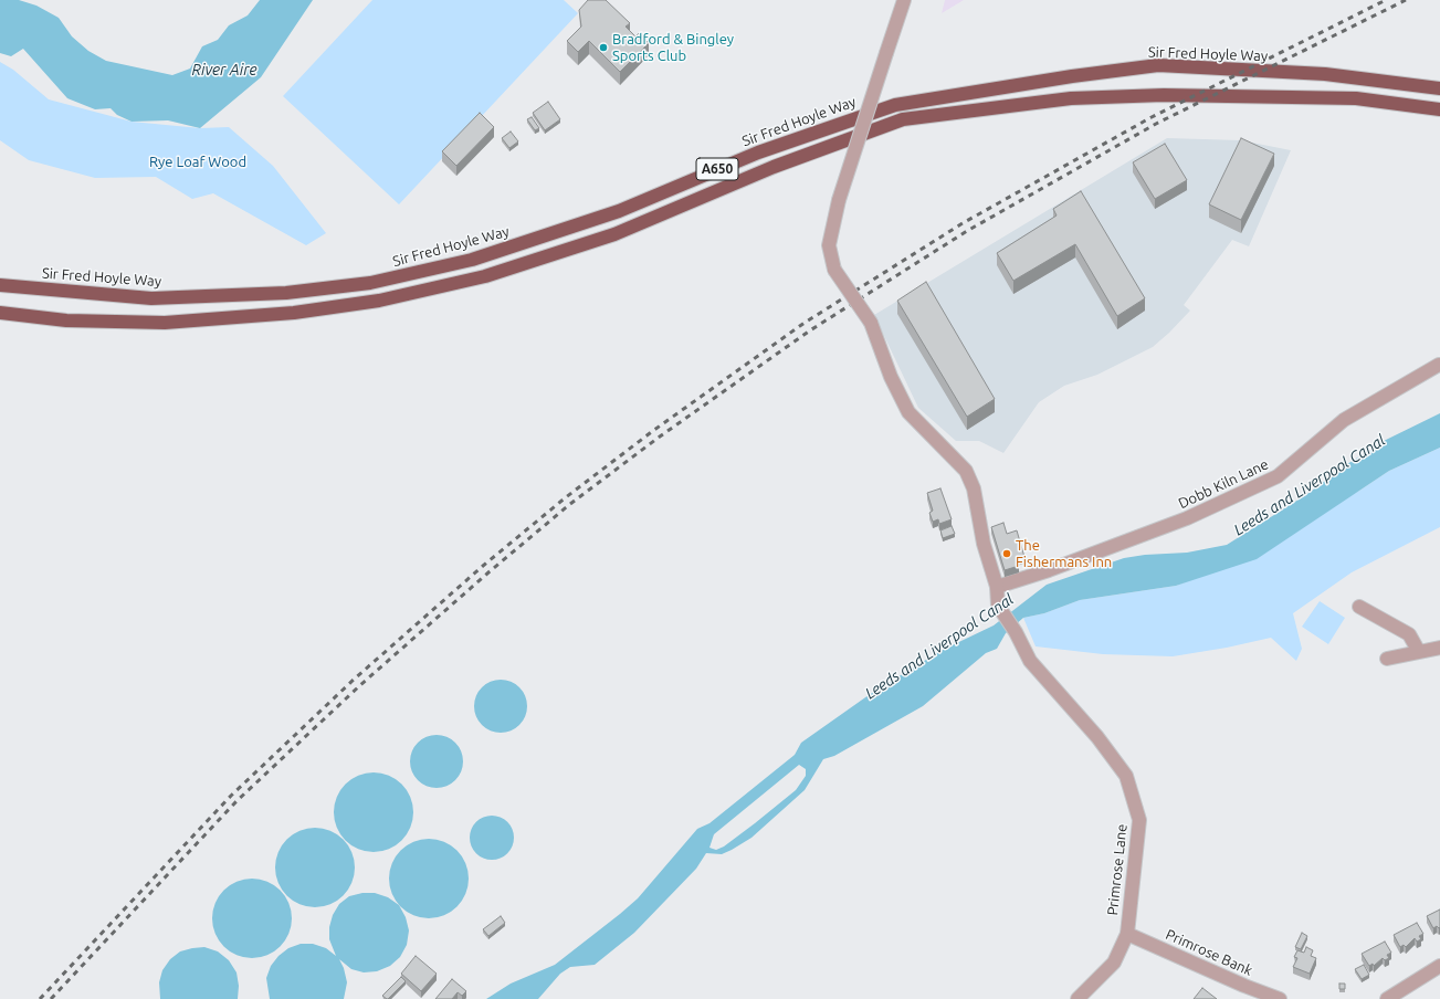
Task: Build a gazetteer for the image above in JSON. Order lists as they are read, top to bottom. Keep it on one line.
{"streets":{"highway":["Sir Fred Hoyle Way","A650"],"street":["Dobb Kiln Lane","Primrose Lane","Primrose Bank"]},"crossings":[["Dobb Kiln Lane","Primrose Lane"],["Primrose Lane","Primrose Bank"]],"water":["River Aire","Leeds and Liverpool Canal"],"parks":["Rye Loaf Wood"],"places":["Bradford & Bingley Sports Club","The Fishermans Inn"]}
